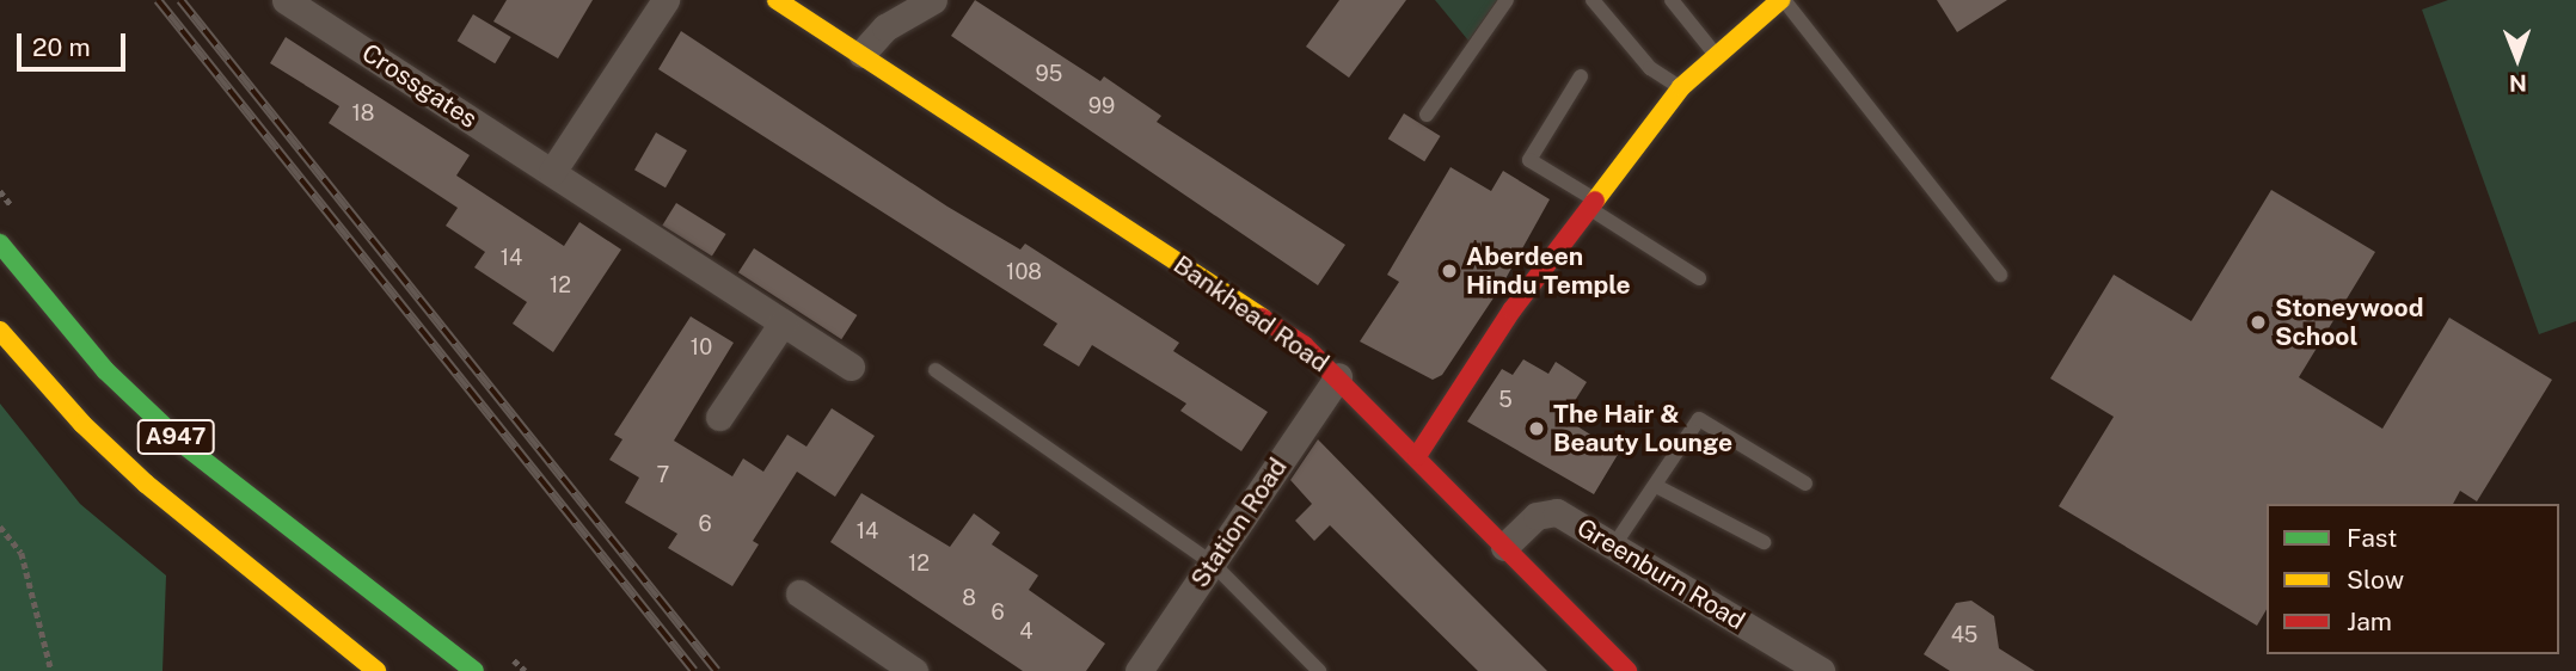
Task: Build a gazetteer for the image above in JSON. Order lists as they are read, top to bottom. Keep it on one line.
{"streets":{"street":["Crossgates","Bankhead Road","A947","Station Road","Greenburn Road"]},"crossings":[["Bankhead Road","Station Road"],["Bankhead Road","Greenburn Road"]],"places":["Aberdeen Hindu Temple","Stoneywood School","The Hair & Beauty Lounge"],"house_numbers":["95","99","18","14","108","12","10","5","7","6","14","12","8","6","4","45"],"legend":["Fast","Slow","Jam"],"scale_bar":"20 m","north":"bottom"}
